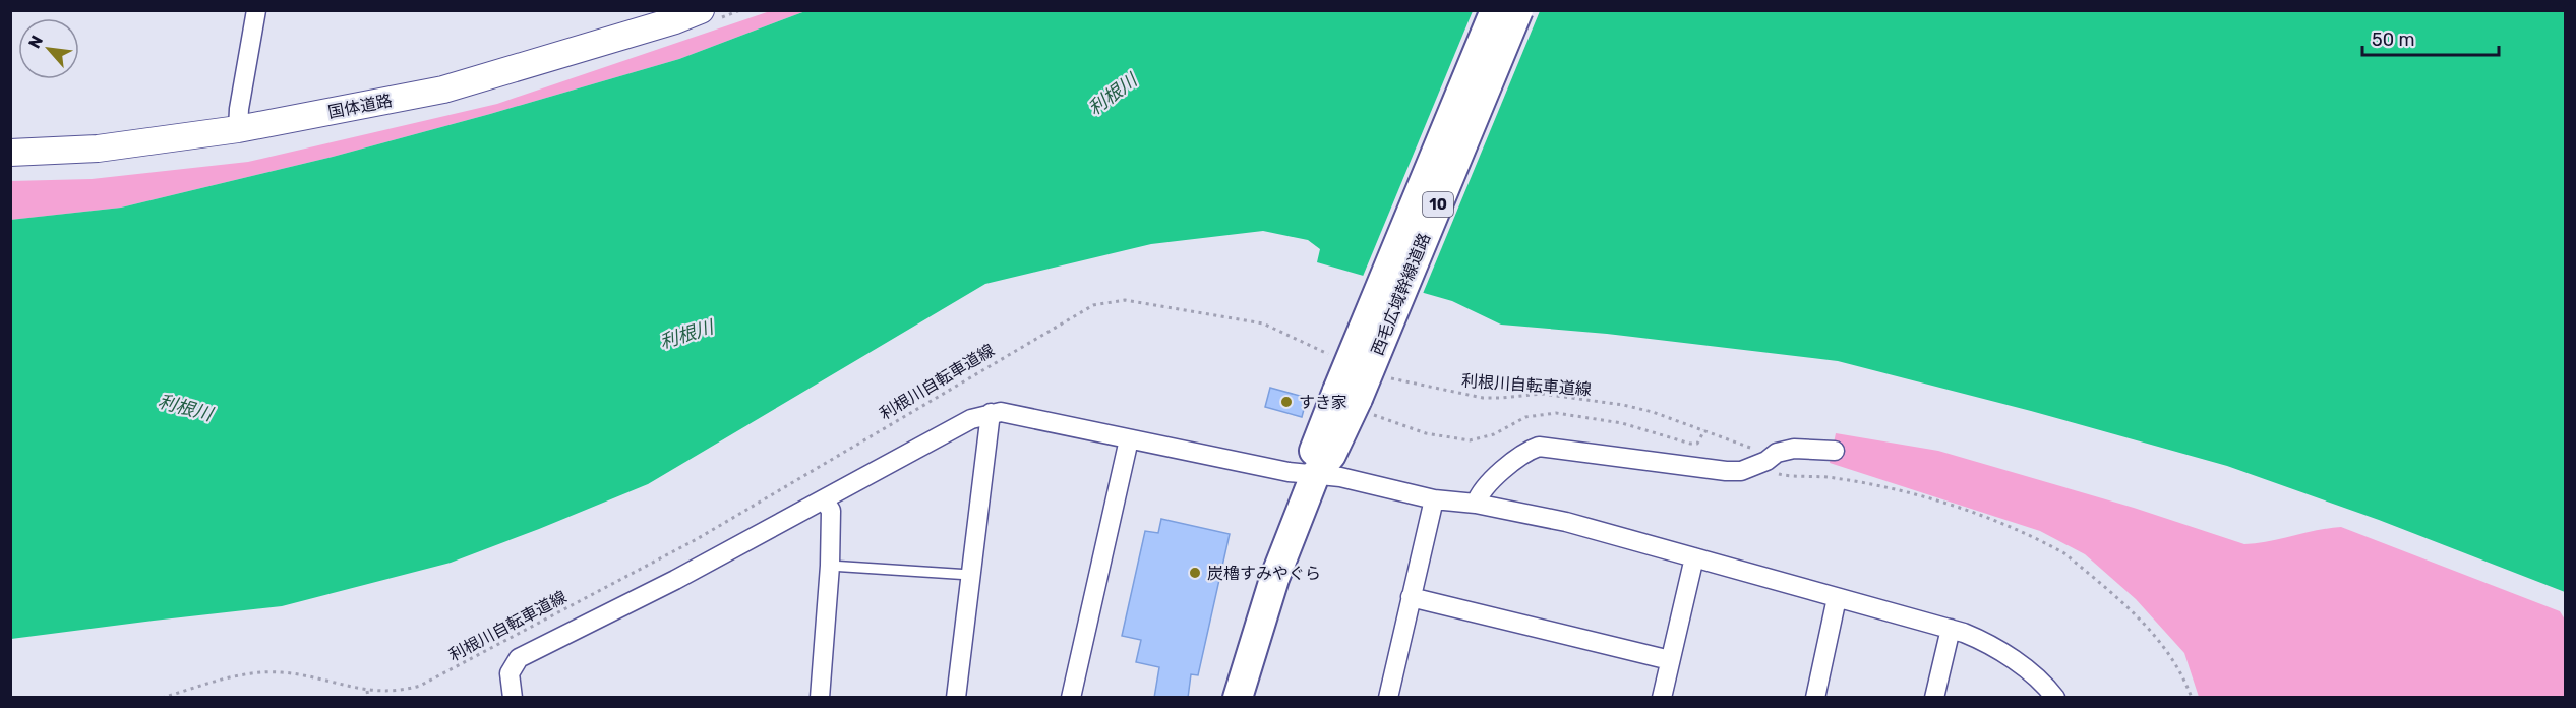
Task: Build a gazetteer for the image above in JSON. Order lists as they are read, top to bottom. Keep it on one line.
{"streets":{"main road":["10","西毛広域幹線道路"],"street":["国体道路"],"path":["利根川自転車道線"]},"water":["利根川"],"places":["すき家","炭櫓すみやぐら"],"scale_bar":"50 m","north":"top left"}
